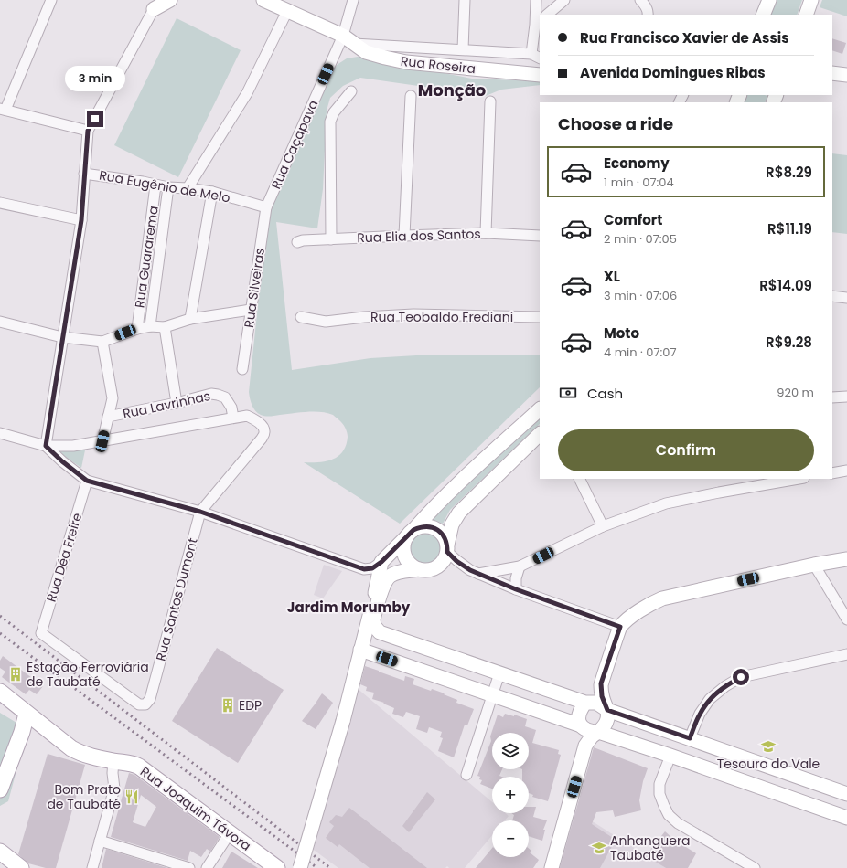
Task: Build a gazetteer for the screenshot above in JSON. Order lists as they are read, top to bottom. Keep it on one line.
{"streets":{"main road":["Rua Joaquim Távora"],"street":["Rua Roseira","Rua Caçapava","Rua Eugênio de Melo","Rua Elia dos Santos","Rua Guararema","Rua Silveiras","Rua Teobaldo Frediani","Rua Lavrinhas","Rua Déa Freire","Rua Santos Dumont"]},"crossings":[["Rua Roseira","Rua Caçapava"],["Rua Caçapava","Rua Eugênio de Melo"],["Rua Caçapava","Rua Silveiras"],["Rua Eugênio de Melo","Rua Guararema"],["Rua Eugênio de Melo","Rua Silveiras"],["Rua Lavrinhas","Rua Santos Dumont"],["Rua Déa Freire","Rua Santos Dumont"]],"districts":["Monção","Jardim Morumby"],"places":{"building":["Estação Ferroviária de Taubaté","EDP"],"school or university":["Tesouro do Vale","Anhanguera Taubaté"],"restaurant":["Bom Prato de Taubaté"]},"page":{"banner":["Rua Francisco Xavier de Assis","Avenida Domingues Ribas"],"bubble":"3 min","heading":"Choose a ride","list":[{"name":"Economy","note":"1 min · 07:04","value":"R$8.29"},{"name":"Comfort","note":"2 min · 07:05","value":"R$11.19"},{"name":"XL","note":"3 min · 07:06","value":"R$14.09"},{"name":"Moto","note":"4 min · 07:07","value":"R$9.28"}],"pay":["Cash","920 m"],"buttons":"Confirm","map_buttons":["+","−"]}}
